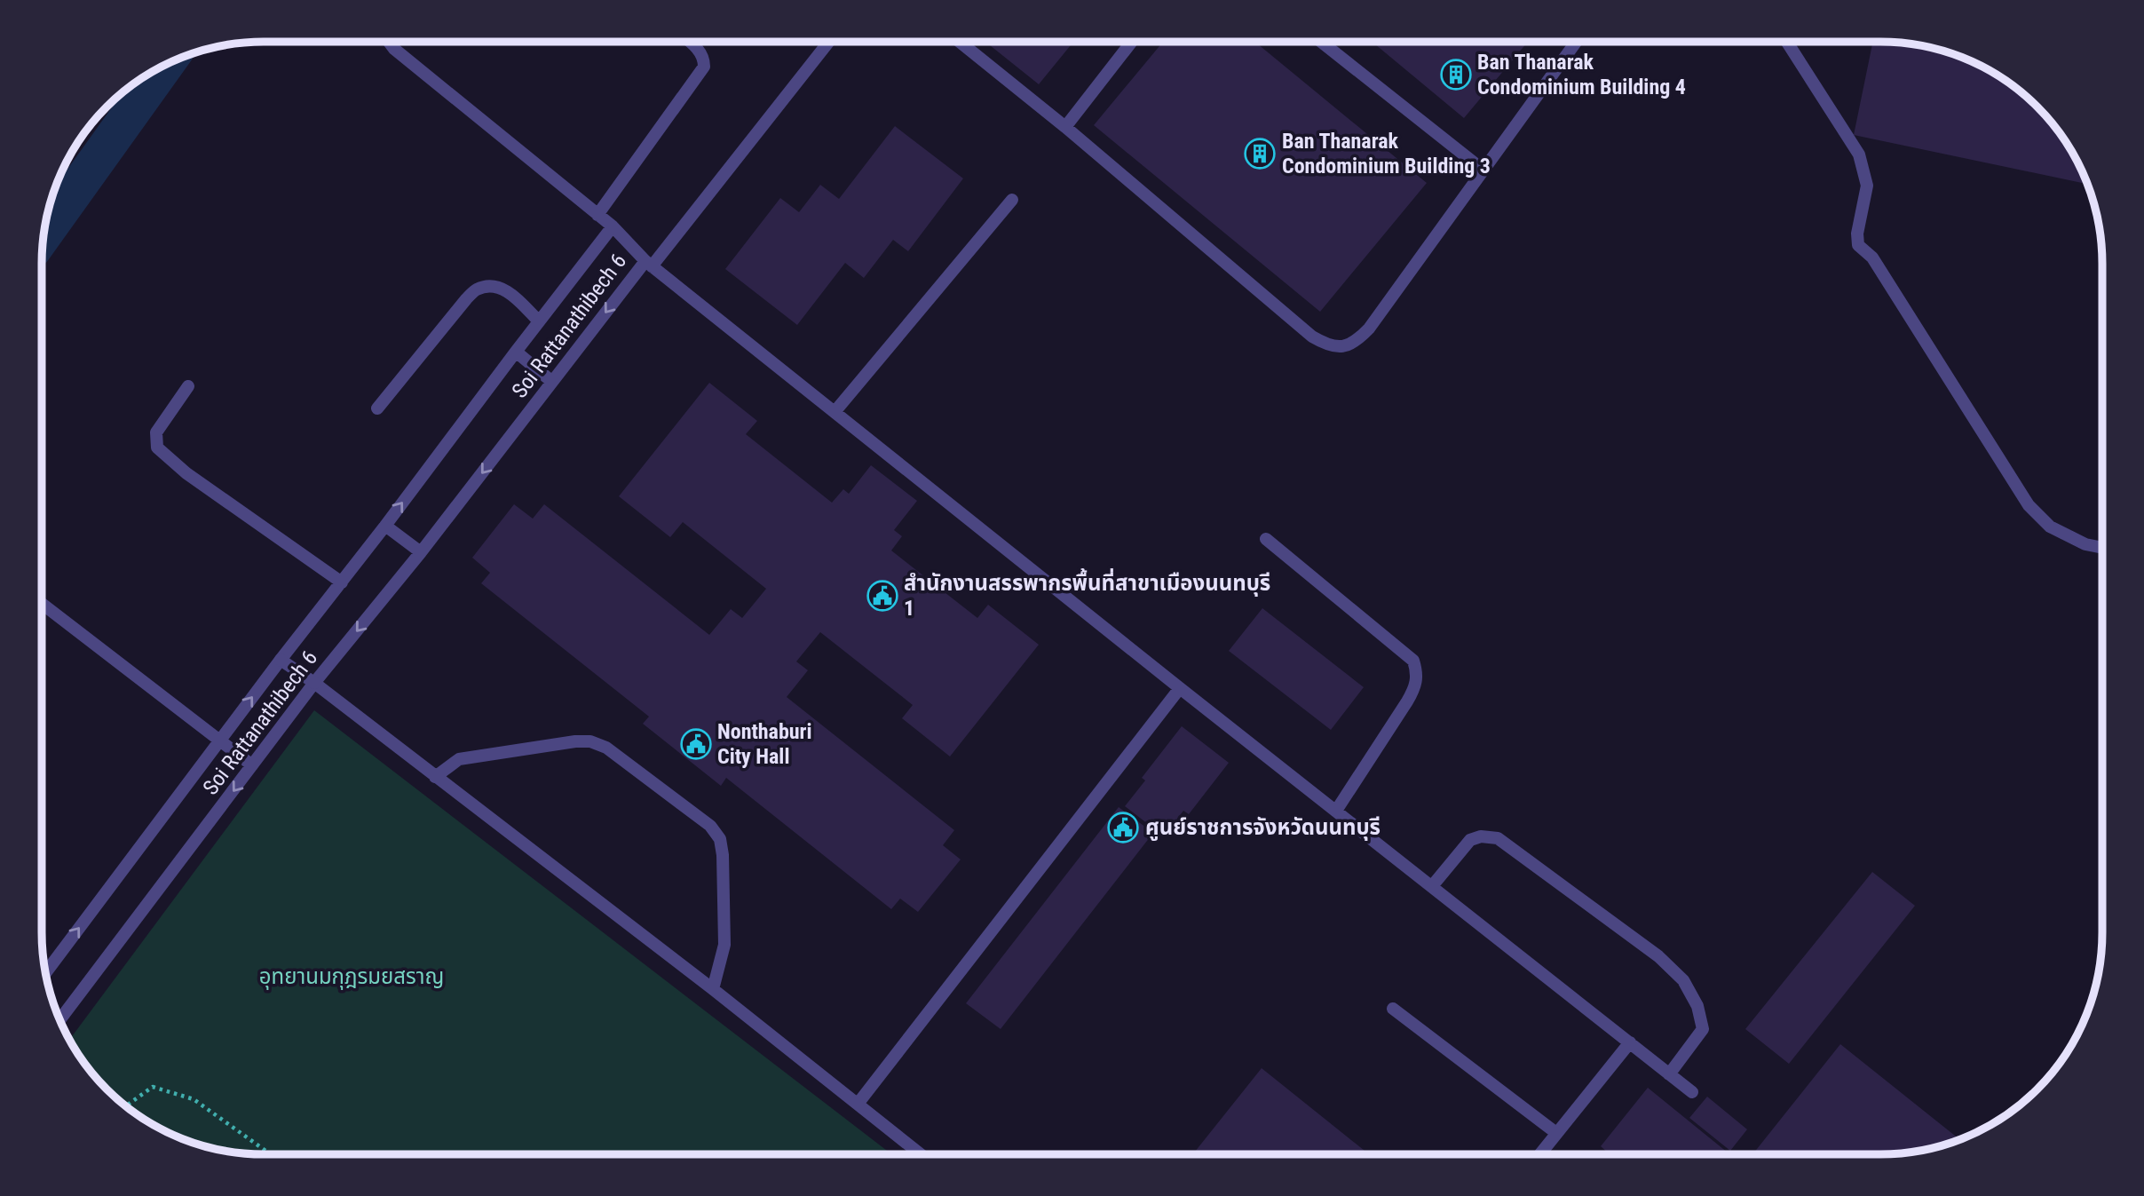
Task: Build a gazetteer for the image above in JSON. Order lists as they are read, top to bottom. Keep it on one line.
{"streets":{"street":["Soi Rattanathibech 6"]},"parks":["อุทยานมกุฎรมยสราญ"],"places":{"building":["Ban Thanarak Condominium Building 4","Ban Thanarak Condominium Building 3"],"public building":["สำนักงานสรรพากรพื้นที่สาขาเมืองนนทบุรี 1","Nonthaburi City Hall","ศูนย์ราชการจังหวัดนนทบุรี"]}}
